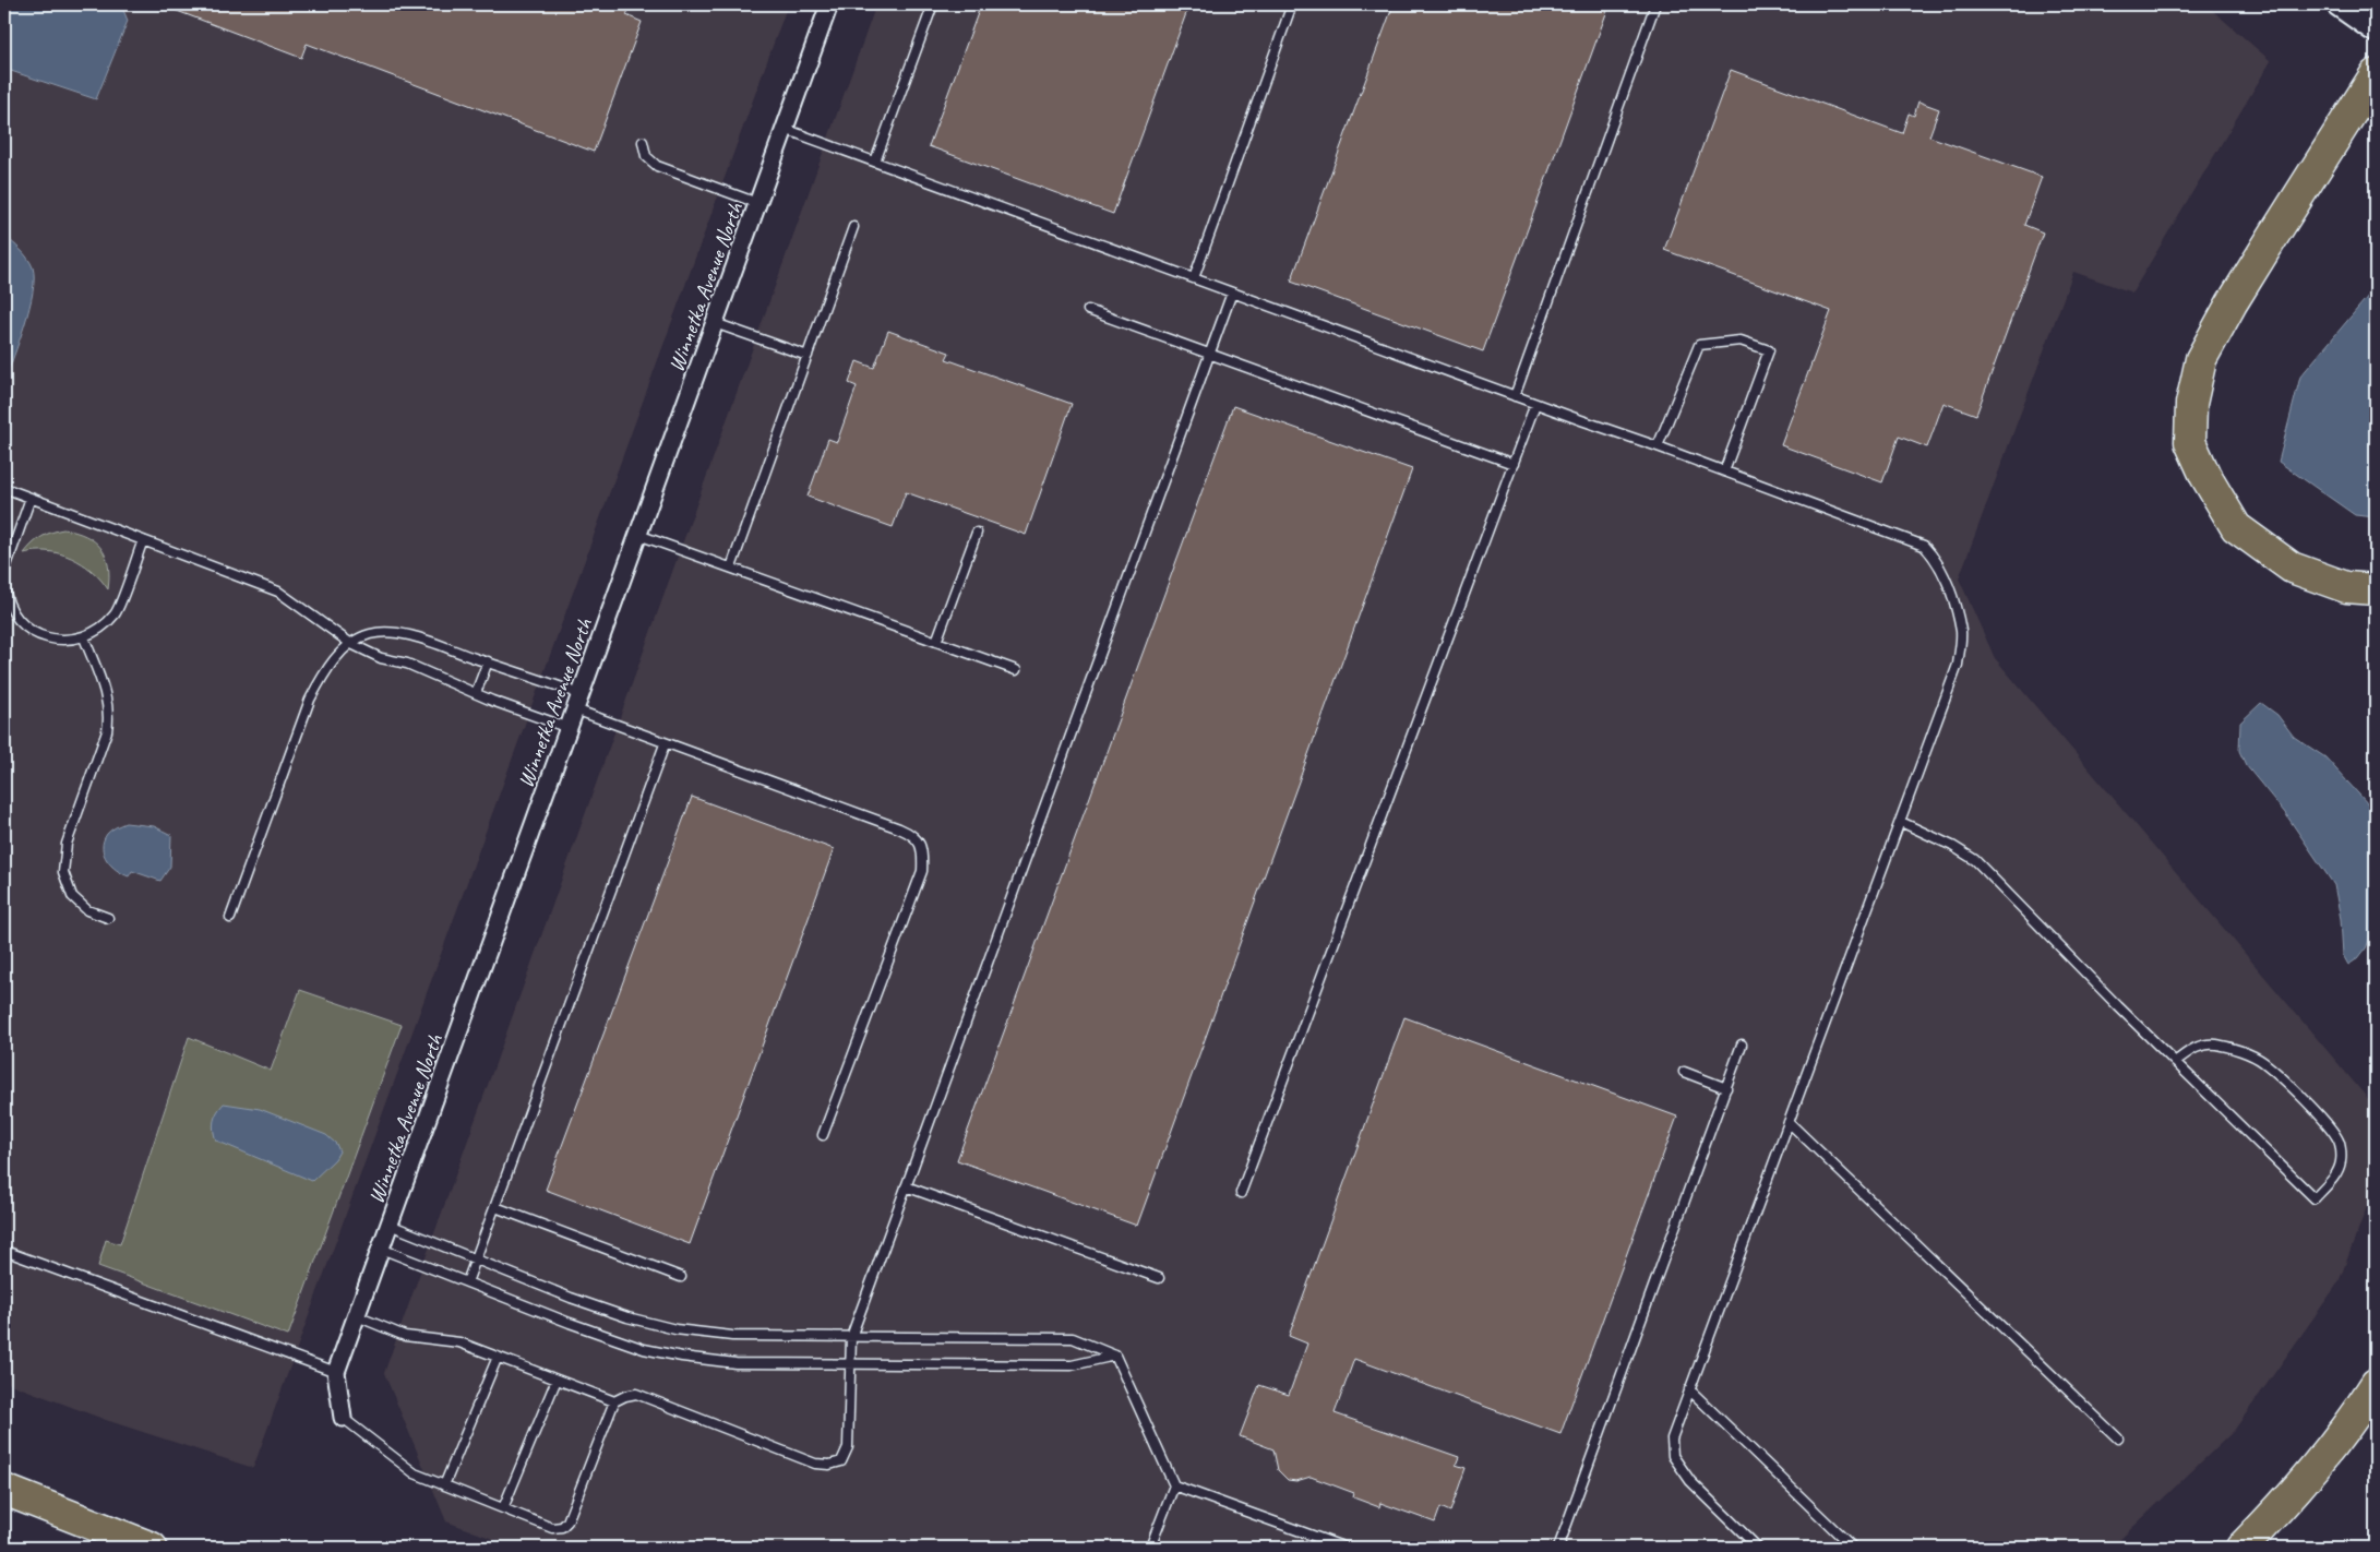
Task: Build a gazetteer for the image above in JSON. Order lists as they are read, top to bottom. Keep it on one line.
{"streets":{"street":["Winnetka Avenue North"]}}
